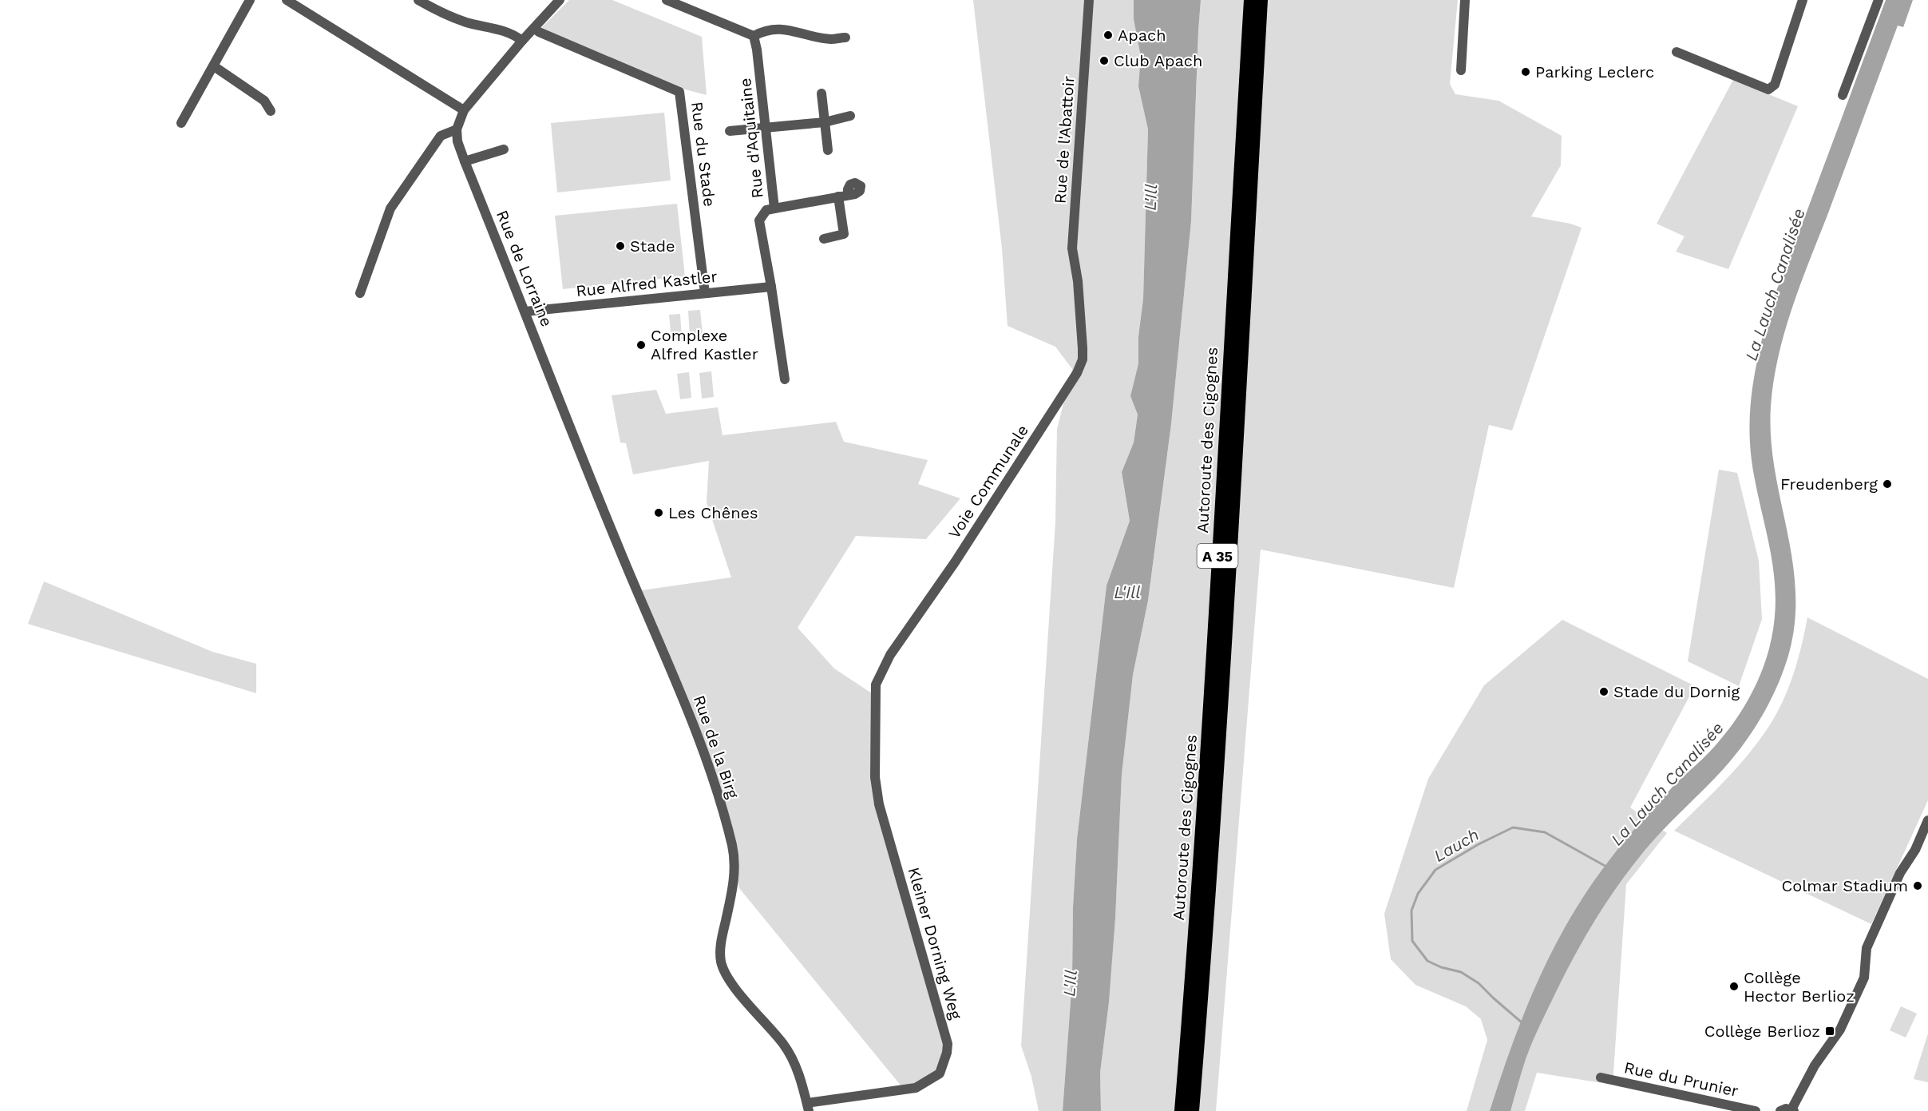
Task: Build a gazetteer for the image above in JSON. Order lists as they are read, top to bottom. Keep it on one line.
{"streets":{"highway":["Autoroute des Cigognes","A 35"],"street":["Rue d'Aquitaine","Rue de l'Abattoir","Rue du Stade","Rue de Lorraine","Rue Alfred Kastler","Voie Communale","Rue de la Birg","Kleiner Dorning Weg","Rue du Prunier"]},"crossings":[["Rue d'Aquitaine","Rue Alfred Kastler"],["Rue de l'Abattoir","Voie Communale"],["Rue du Stade","Rue Alfred Kastler"],["Rue de Lorraine","Rue Alfred Kastler"],["Rue de Lorraine","Rue de la Birg"],["Voie Communale","Kleiner Dorning Weg"],["Rue de la Birg","Kleiner Dorning Weg"]],"water":["L'Ill","La Lauch Canalisée","Lauch"],"places":{"other":["Apach","Club Apach","Parking Leclerc","Stade","Complexe Alfred Kastler","Freudenberg","Les Chênes","Stade du Dornig","Colmar Stadium","Collège Hector Berlioz"],"transit":["Collège Berlioz"]}}
